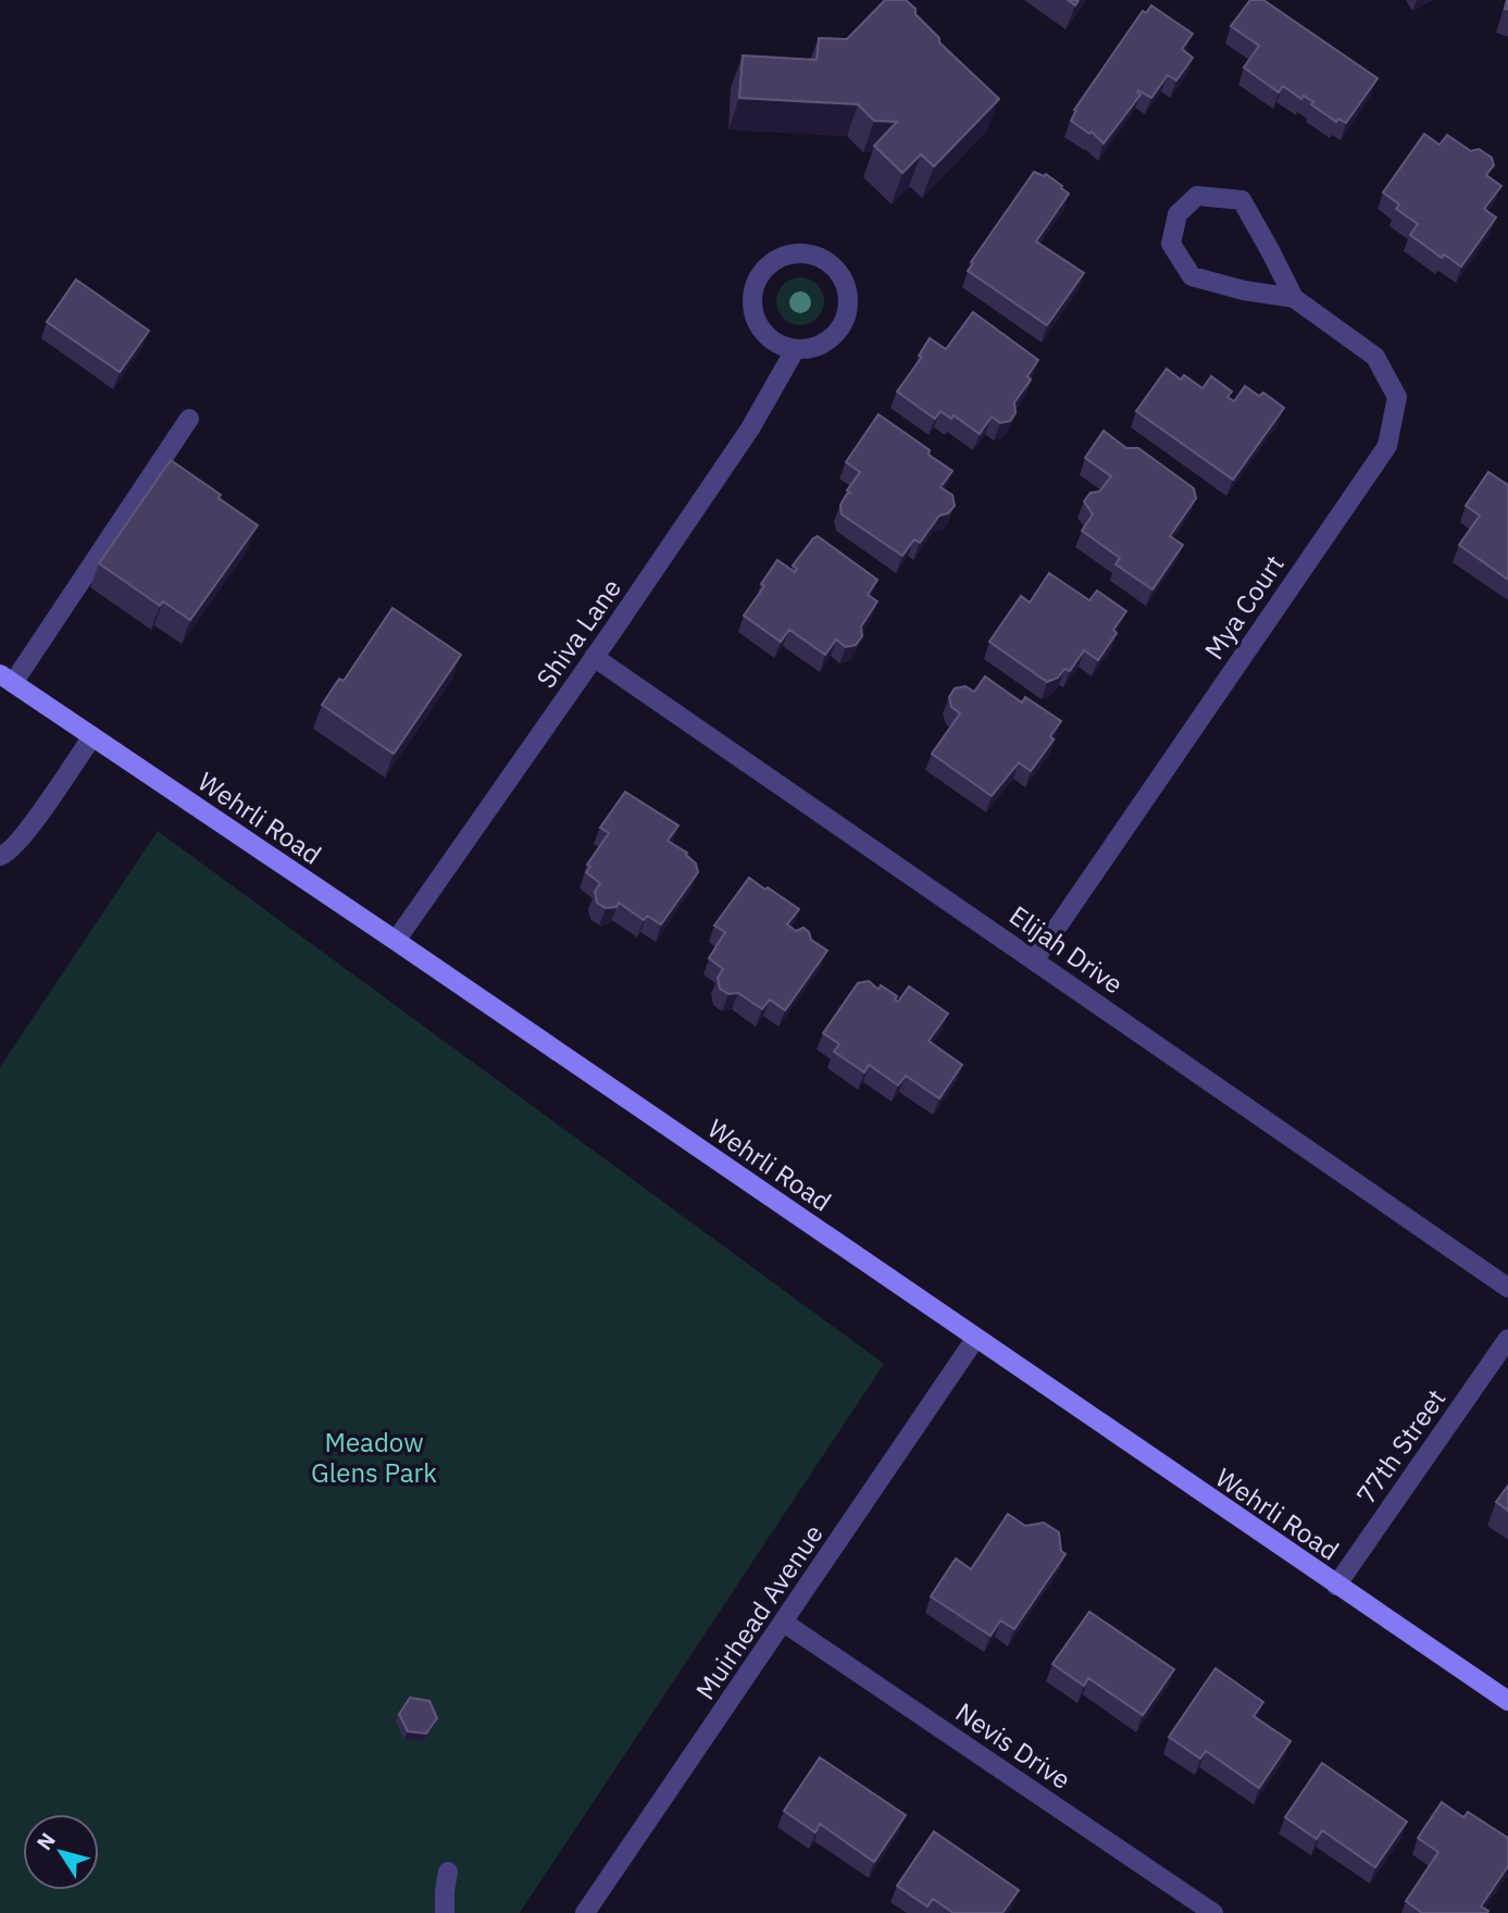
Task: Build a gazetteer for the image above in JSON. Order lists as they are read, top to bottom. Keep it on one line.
{"streets":{"street":["Mya Court","Shiva Lane","Wehrli Road","Elijah Drive","77th Street","Muirhead Avenue","Nevis Drive"]},"crossings":[["Mya Court","Elijah Drive"],["Shiva Lane","Wehrli Road"],["Shiva Lane","Elijah Drive"],["Wehrli Road","77th Street"],["Wehrli Road","Muirhead Avenue"],["Muirhead Avenue","Nevis Drive"]],"parks":["Meadow Glens Park"],"north":"top left"}
